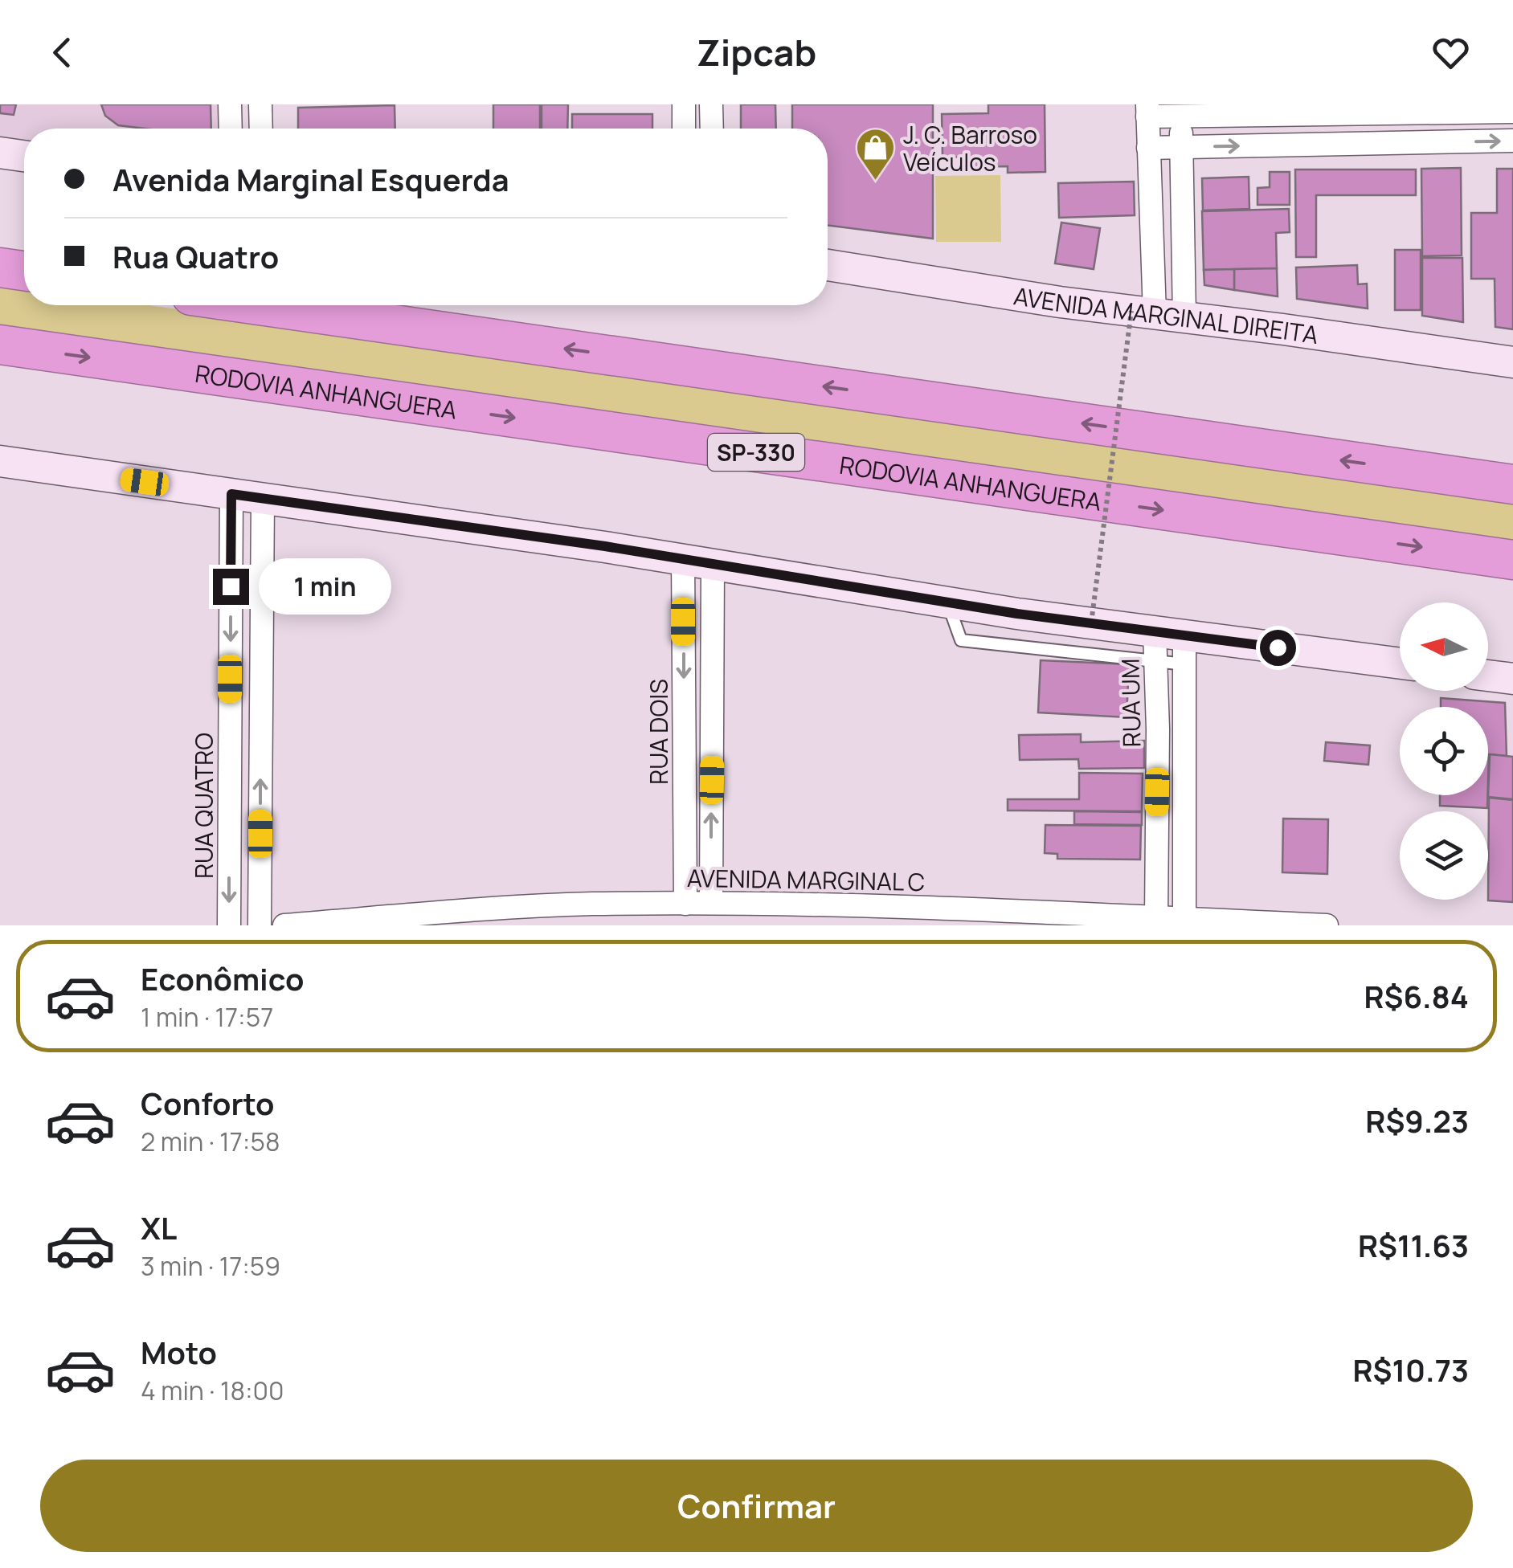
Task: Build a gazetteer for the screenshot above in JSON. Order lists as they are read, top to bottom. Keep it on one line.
{"streets":{"highway":["RODOVIA ANHANGUERA","SP-330"],"main road":["AVENIDA MARGINAL DIREITA"],"street":["RUA UM","RUA DOIS","RUA QUATRO","AVENIDA MARGINAL C"]},"crossings":[["RUA UM","AVENIDA MARGINAL C"],["RUA DOIS","AVENIDA MARGINAL C"]],"places":{"shop":["J. C. Barroso Veículos"]},"north":"left","page":{"header":"Zipcab","banner":["Avenida Marginal Esquerda","Rua Quatro"],"bubble":"1 min","list":[{"name":"Econômico","note":"1 min · 17:57","value":"R$6.84"},{"name":"Conforto","note":"2 min · 17:58","value":"R$9.23"},{"name":"XL","note":"3 min · 17:59","value":"R$11.63"},{"name":"Moto","note":"4 min · 18:00","value":"R$10.73"}],"buttons":"Confirmar"}}
